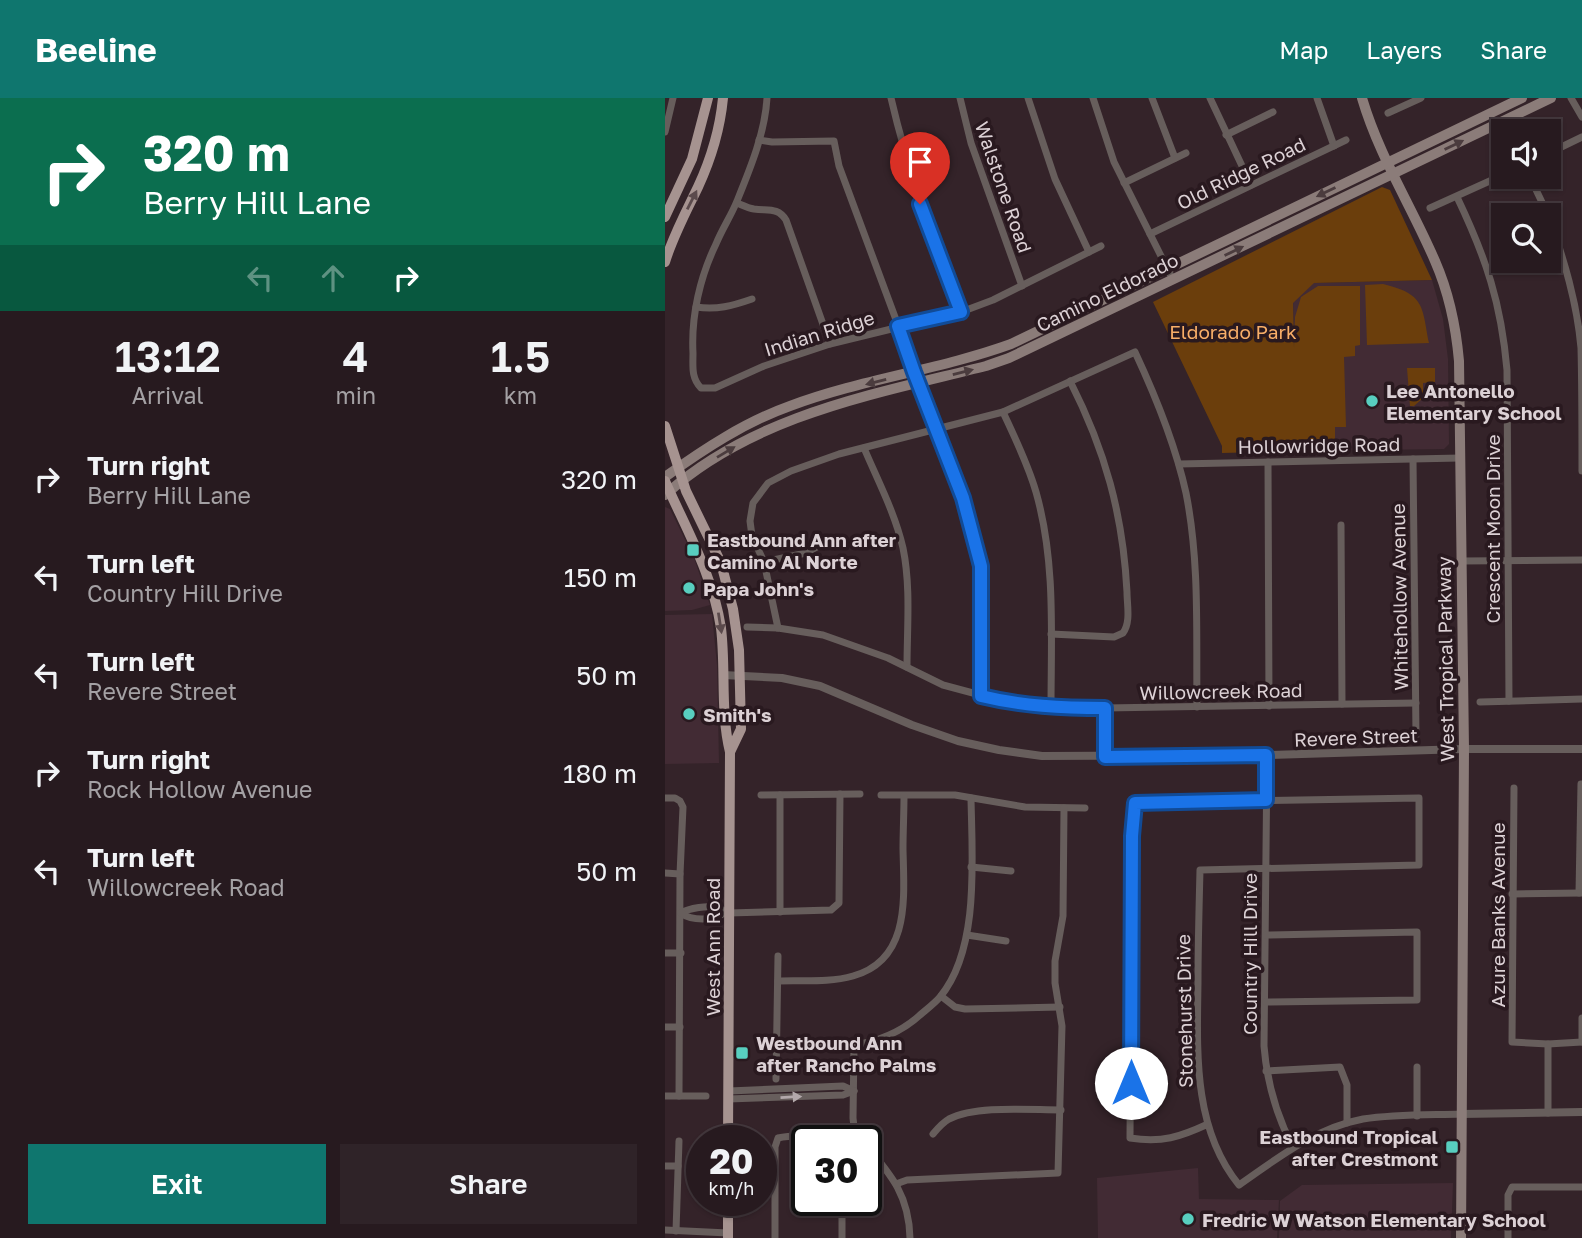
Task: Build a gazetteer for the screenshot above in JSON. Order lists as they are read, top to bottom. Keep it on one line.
{"streets":{"main road":["Camino Eldorado","West Tropical Parkway","West Ann Road"],"street":["Old Ridge Road","Walstone Road","Indian Ridge","Hollowridge Road","Crescent Moon Drive","Whitehollow Avenue","Willowcreek Road","Revere Street","Azure Banks Avenue","Country Hill Drive","Stonehurst Drive"]},"crossings":[["Walstone Road","Indian Ridge"],["Camino Eldorado","West Tropical Parkway"],["Camino Eldorado","West Ann Road"],["Hollowridge Road","Whitehollow Avenue"],["Hollowridge Road","West Tropical Parkway"],["Whitehollow Avenue","Willowcreek Road"],["West Tropical Parkway","Revere Street"],["Revere Street","West Ann Road"],["Revere Street","Country Hill Drive"],["Country Hill Drive","Stonehurst Drive"]],"parks":["Eldorado Park"],"places":{"other":["Lee Antonello Elementary School","Papa John's","Smith's","Fredric W Watson Elementary School"],"transit":["Eastbound Ann after Camino Al Norte","Westbound Ann after Rancho Palms","Eastbound Tropical after Crestmont"]},"page":{"header":"Beeline","nav":["Map","Layers","Share"],"turn":["320 m","Berry Hill Lane"],"eta":["13:12","Arrival","4","min","1.5","km"],"list":[{"name":"Turn right","note":"Berry Hill Lane","value":"320 m"},{"name":"Turn left","note":"Country Hill Drive","value":"150 m"},{"name":"Turn left","note":"Revere Street","value":"50 m"},{"name":"Turn right","note":"Rock Hollow Avenue","value":"180 m"},{"name":"Turn left","note":"Willowcreek Road","value":"50 m"}],"speed":"20 km/h","limit":"30","buttons":["Exit","Share"]}}
